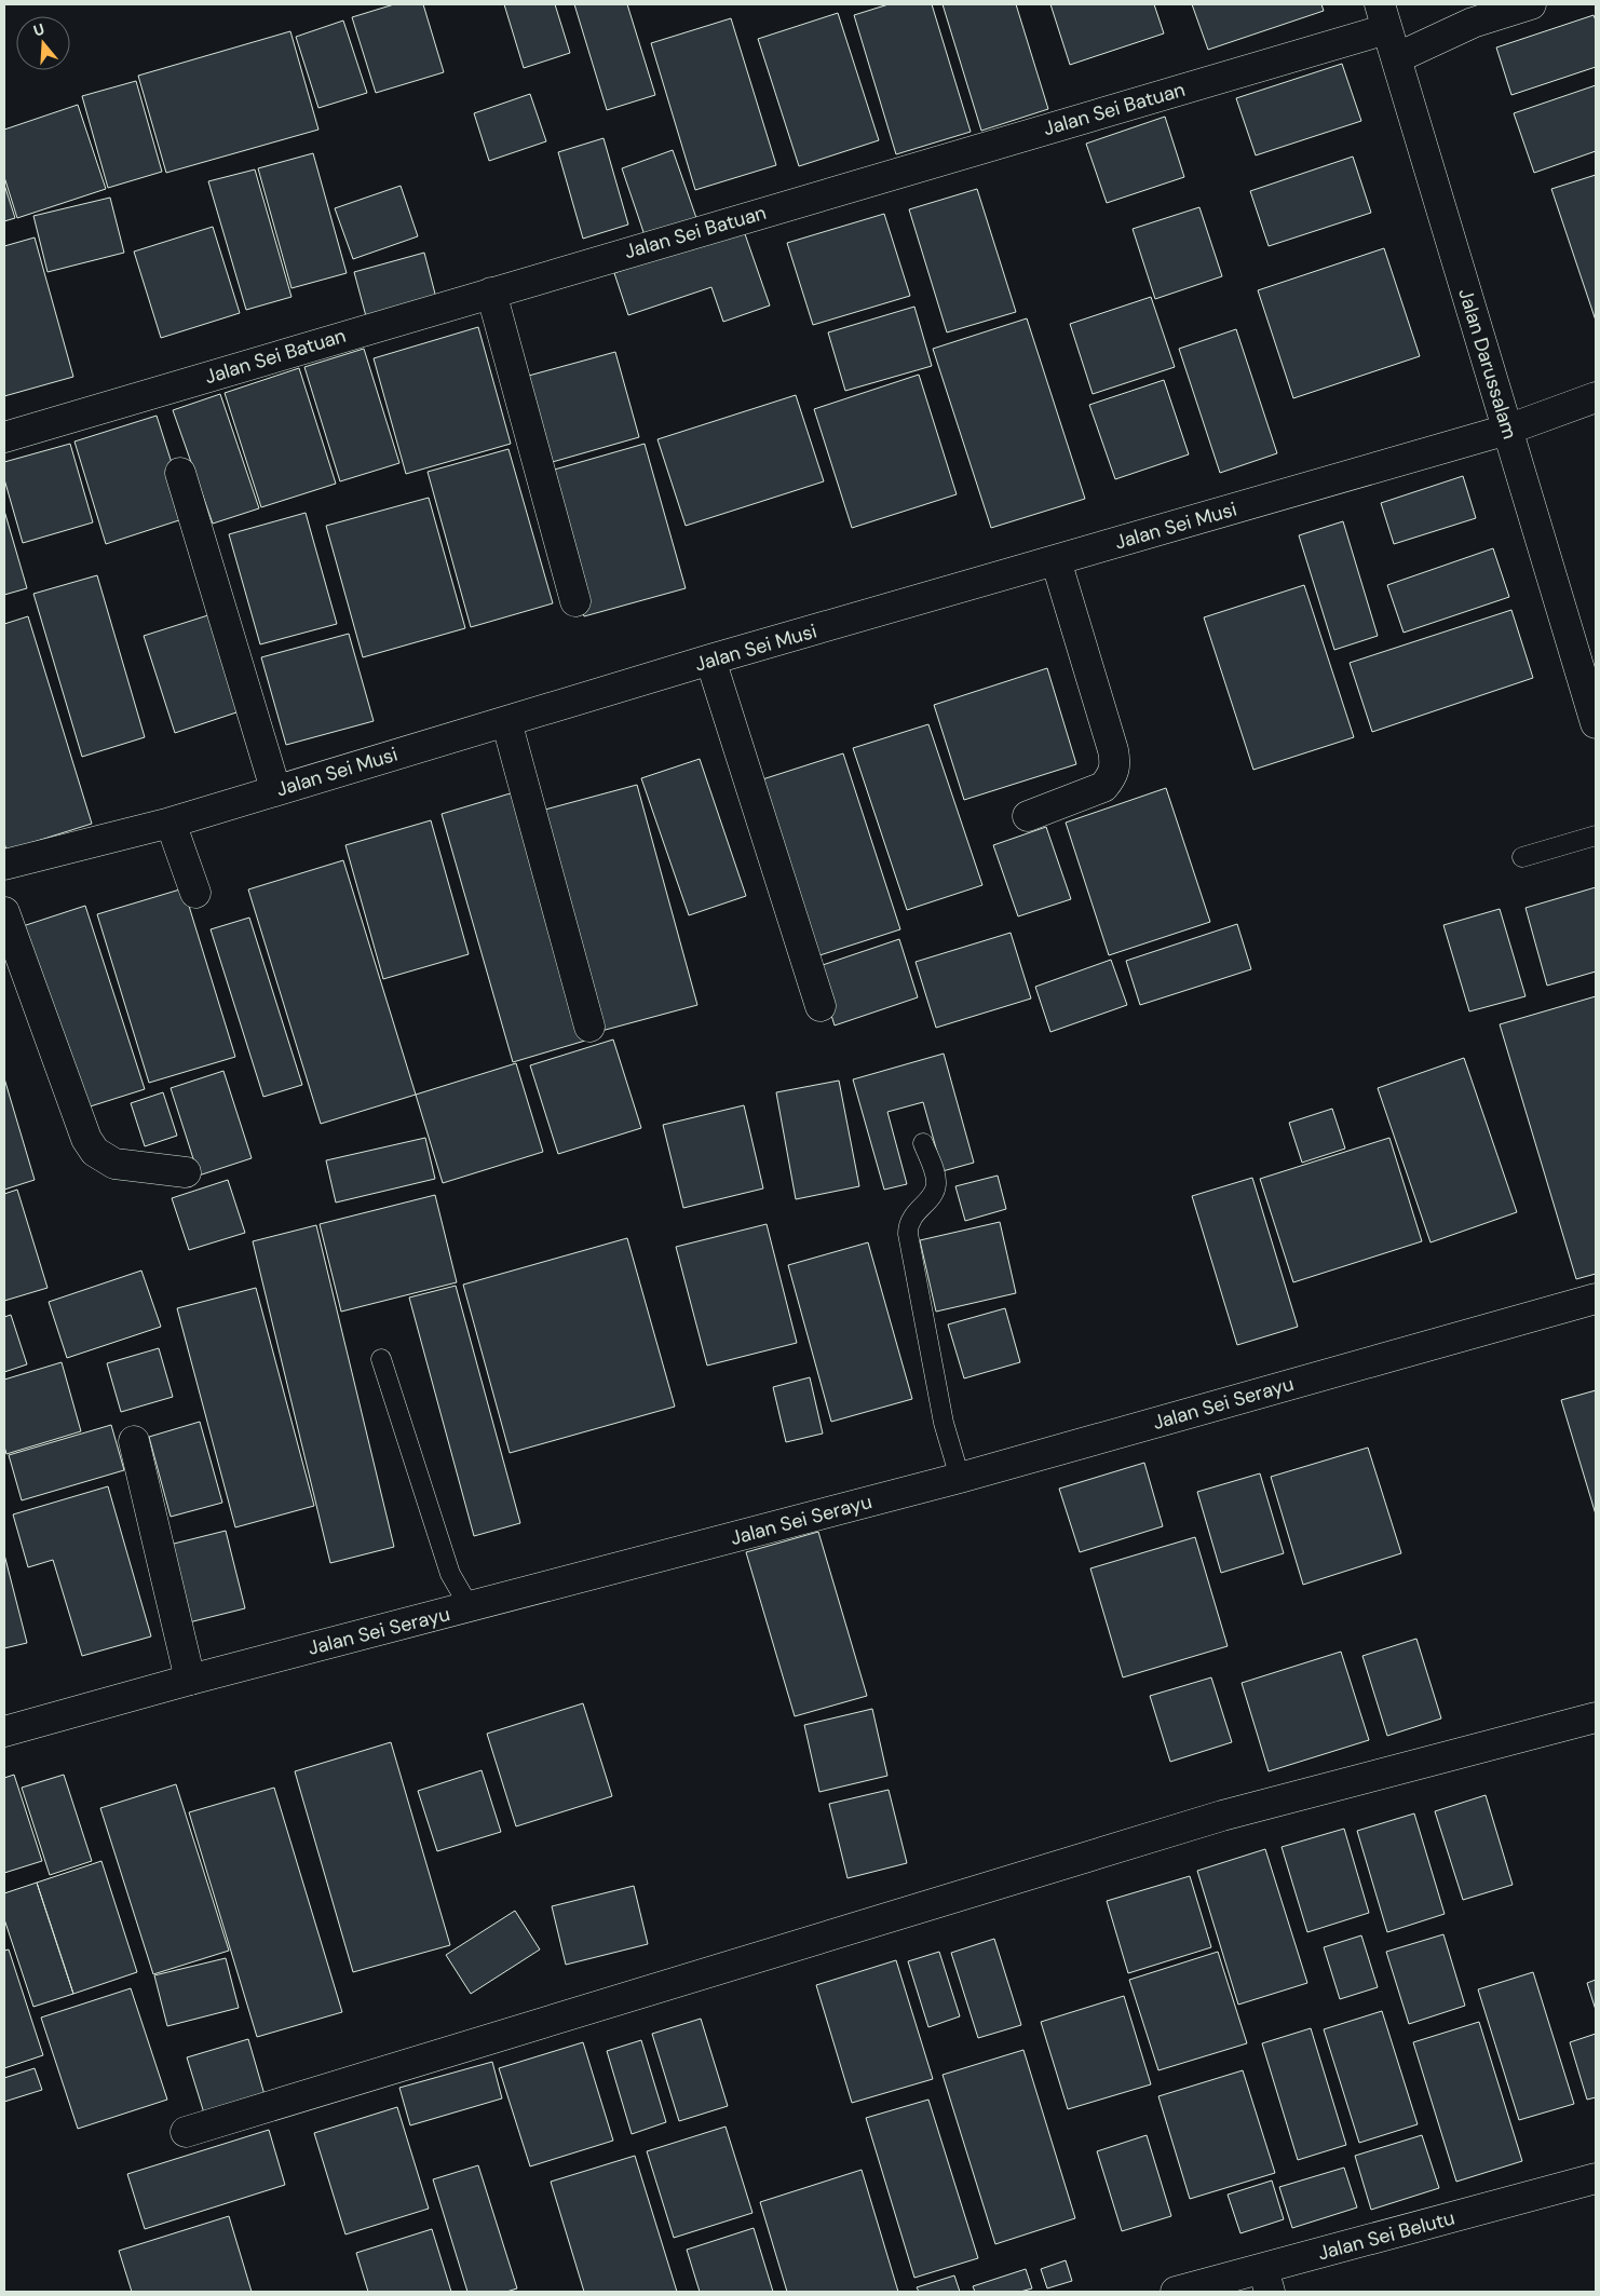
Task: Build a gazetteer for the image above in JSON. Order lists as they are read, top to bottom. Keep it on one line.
{"streets":{"street":["Jalan Sei Batuan","Jalan Darussalam","Jalan Sei Musi","Jalan Sei Serayu","Jalan Sei Belutu"]},"crossings":[["Jalan Sei Batuan","Jalan Darussalam"],["Jalan Darussalam","Jalan Sei Musi"]],"north":"top"}
